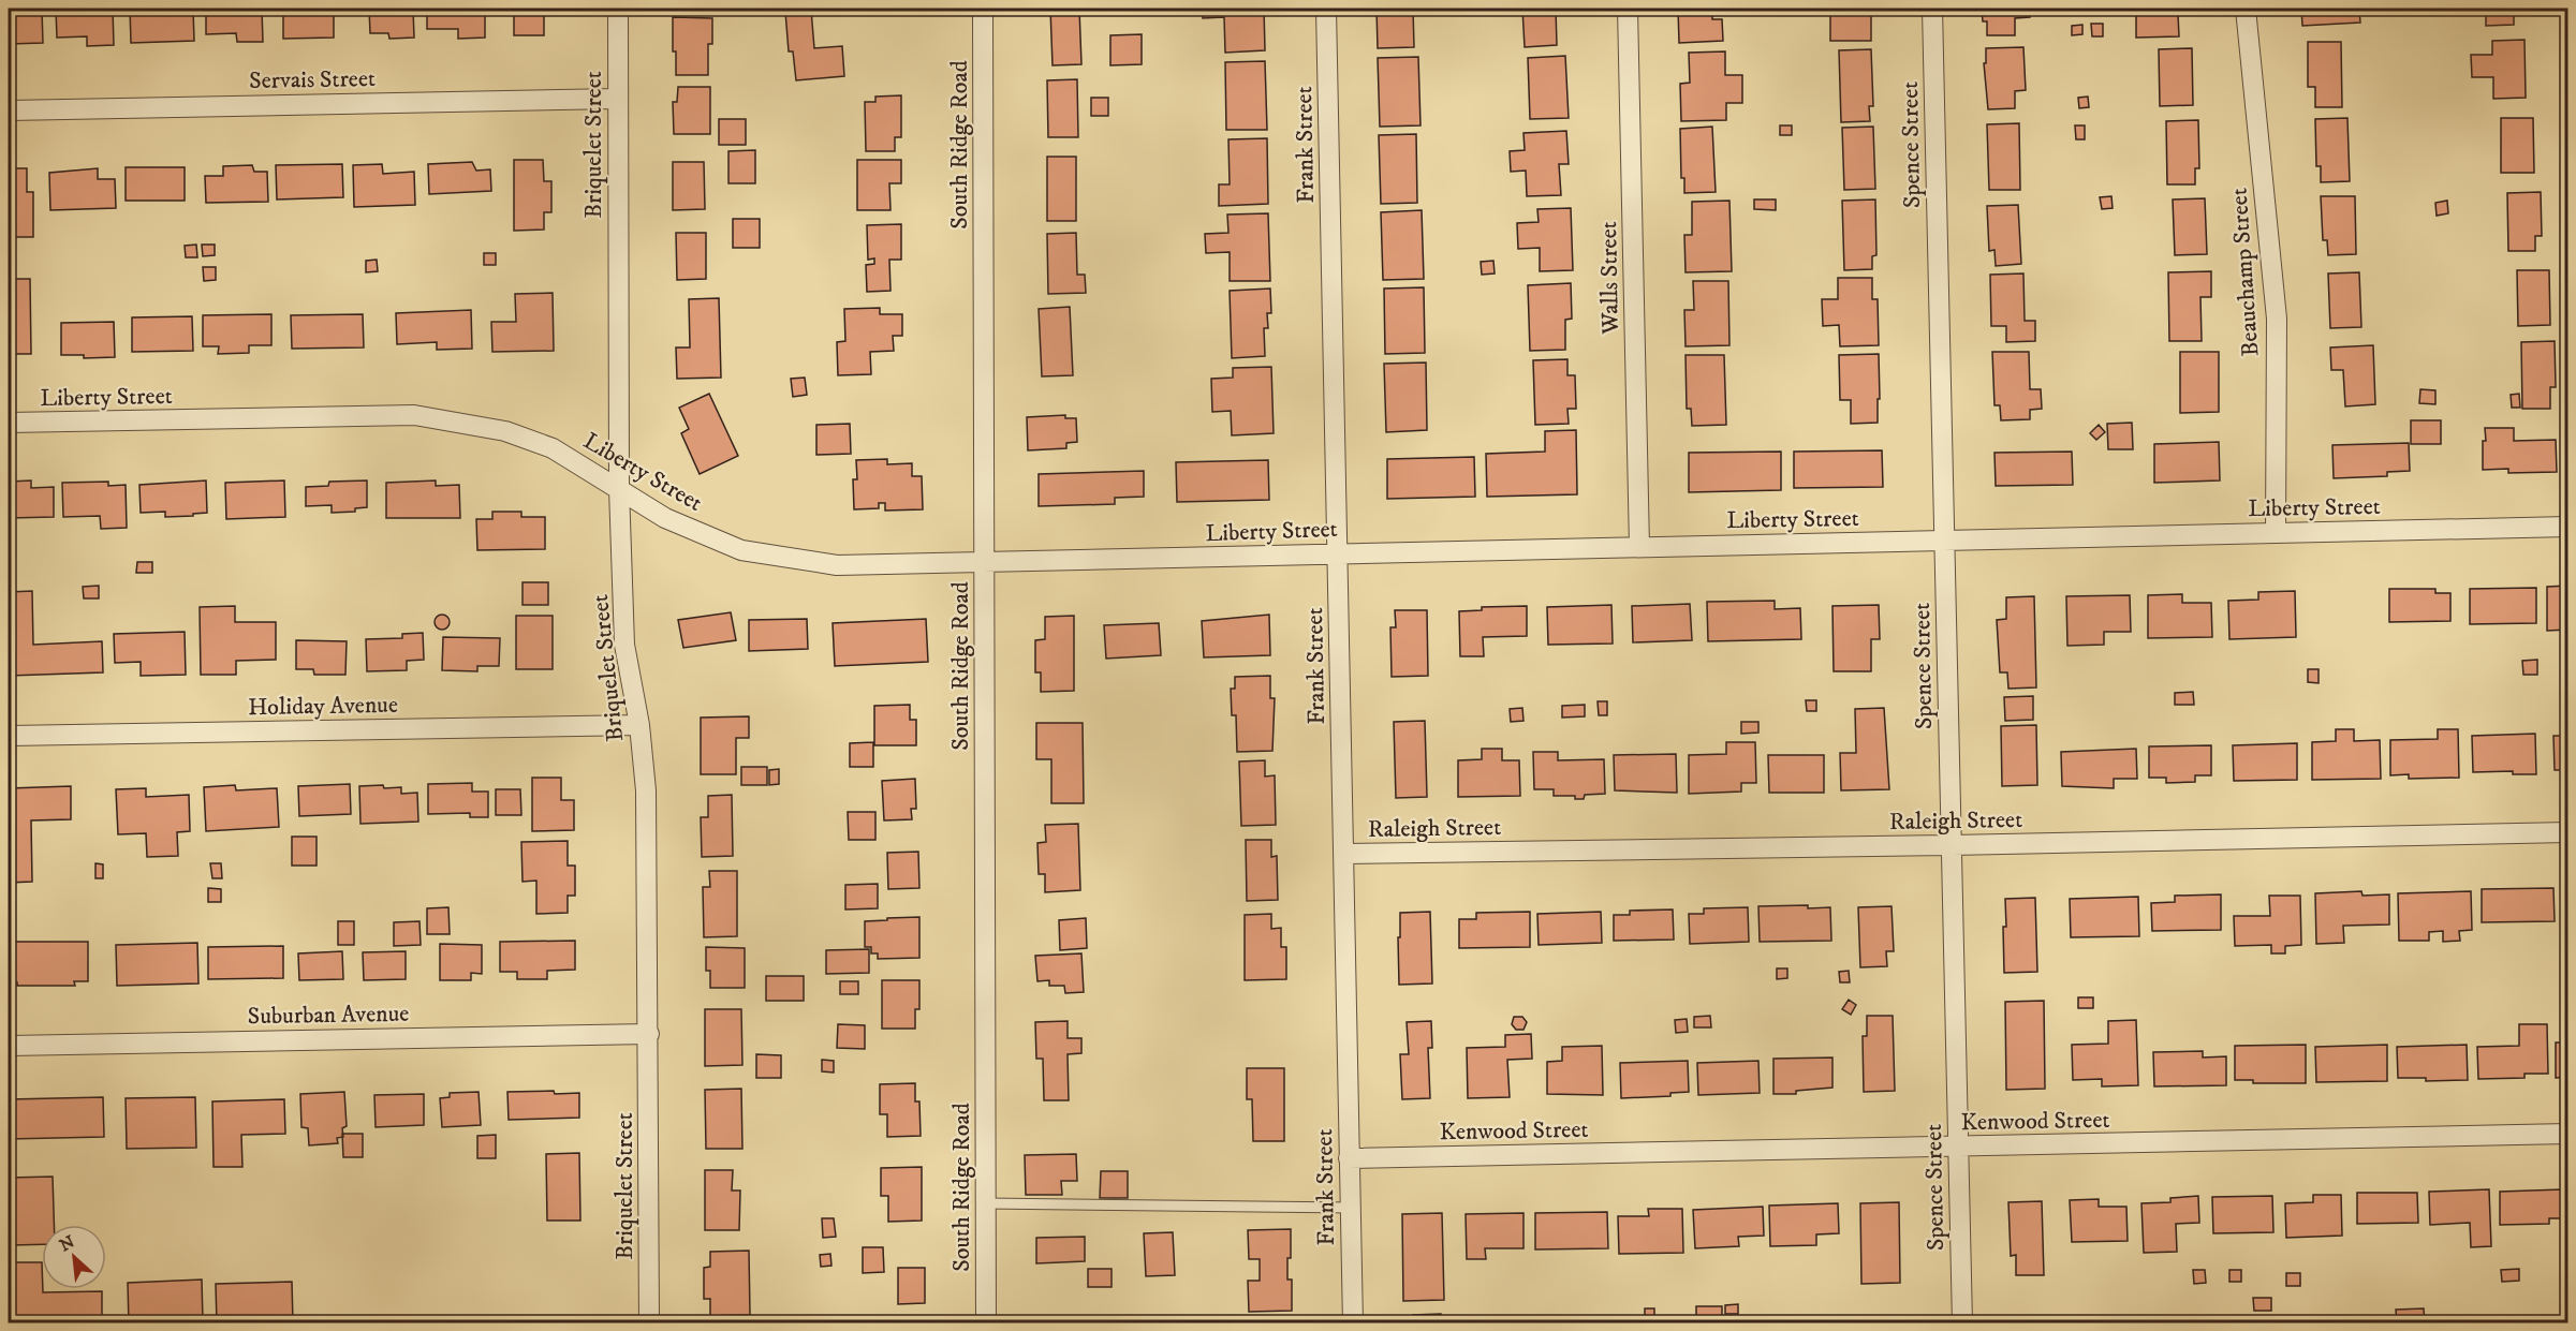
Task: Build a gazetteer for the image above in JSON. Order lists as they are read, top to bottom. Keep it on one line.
{"streets":{"street":["Servais Street","Briquelet Street","South Ridge Road","Frank Street","Spence Street","Beauchamp Street","Walls Street","Liberty Street","Holiday Avenue","Raleigh Street","Suburban Avenue","Kenwood Street"]},"crossings":[["Servais Street","Briquelet Street"],["Briquelet Street","Liberty Street"],["Briquelet Street","Holiday Avenue"],["Briquelet Street","Suburban Avenue"],["South Ridge Road","Liberty Street"],["Frank Street","Liberty Street"],["Frank Street","Raleigh Street"],["Frank Street","Kenwood Street"],["Spence Street","Liberty Street"],["Spence Street","Raleigh Street"],["Spence Street","Kenwood Street"],["Beauchamp Street","Liberty Street"],["Walls Street","Liberty Street"]],"north":"top left"}
